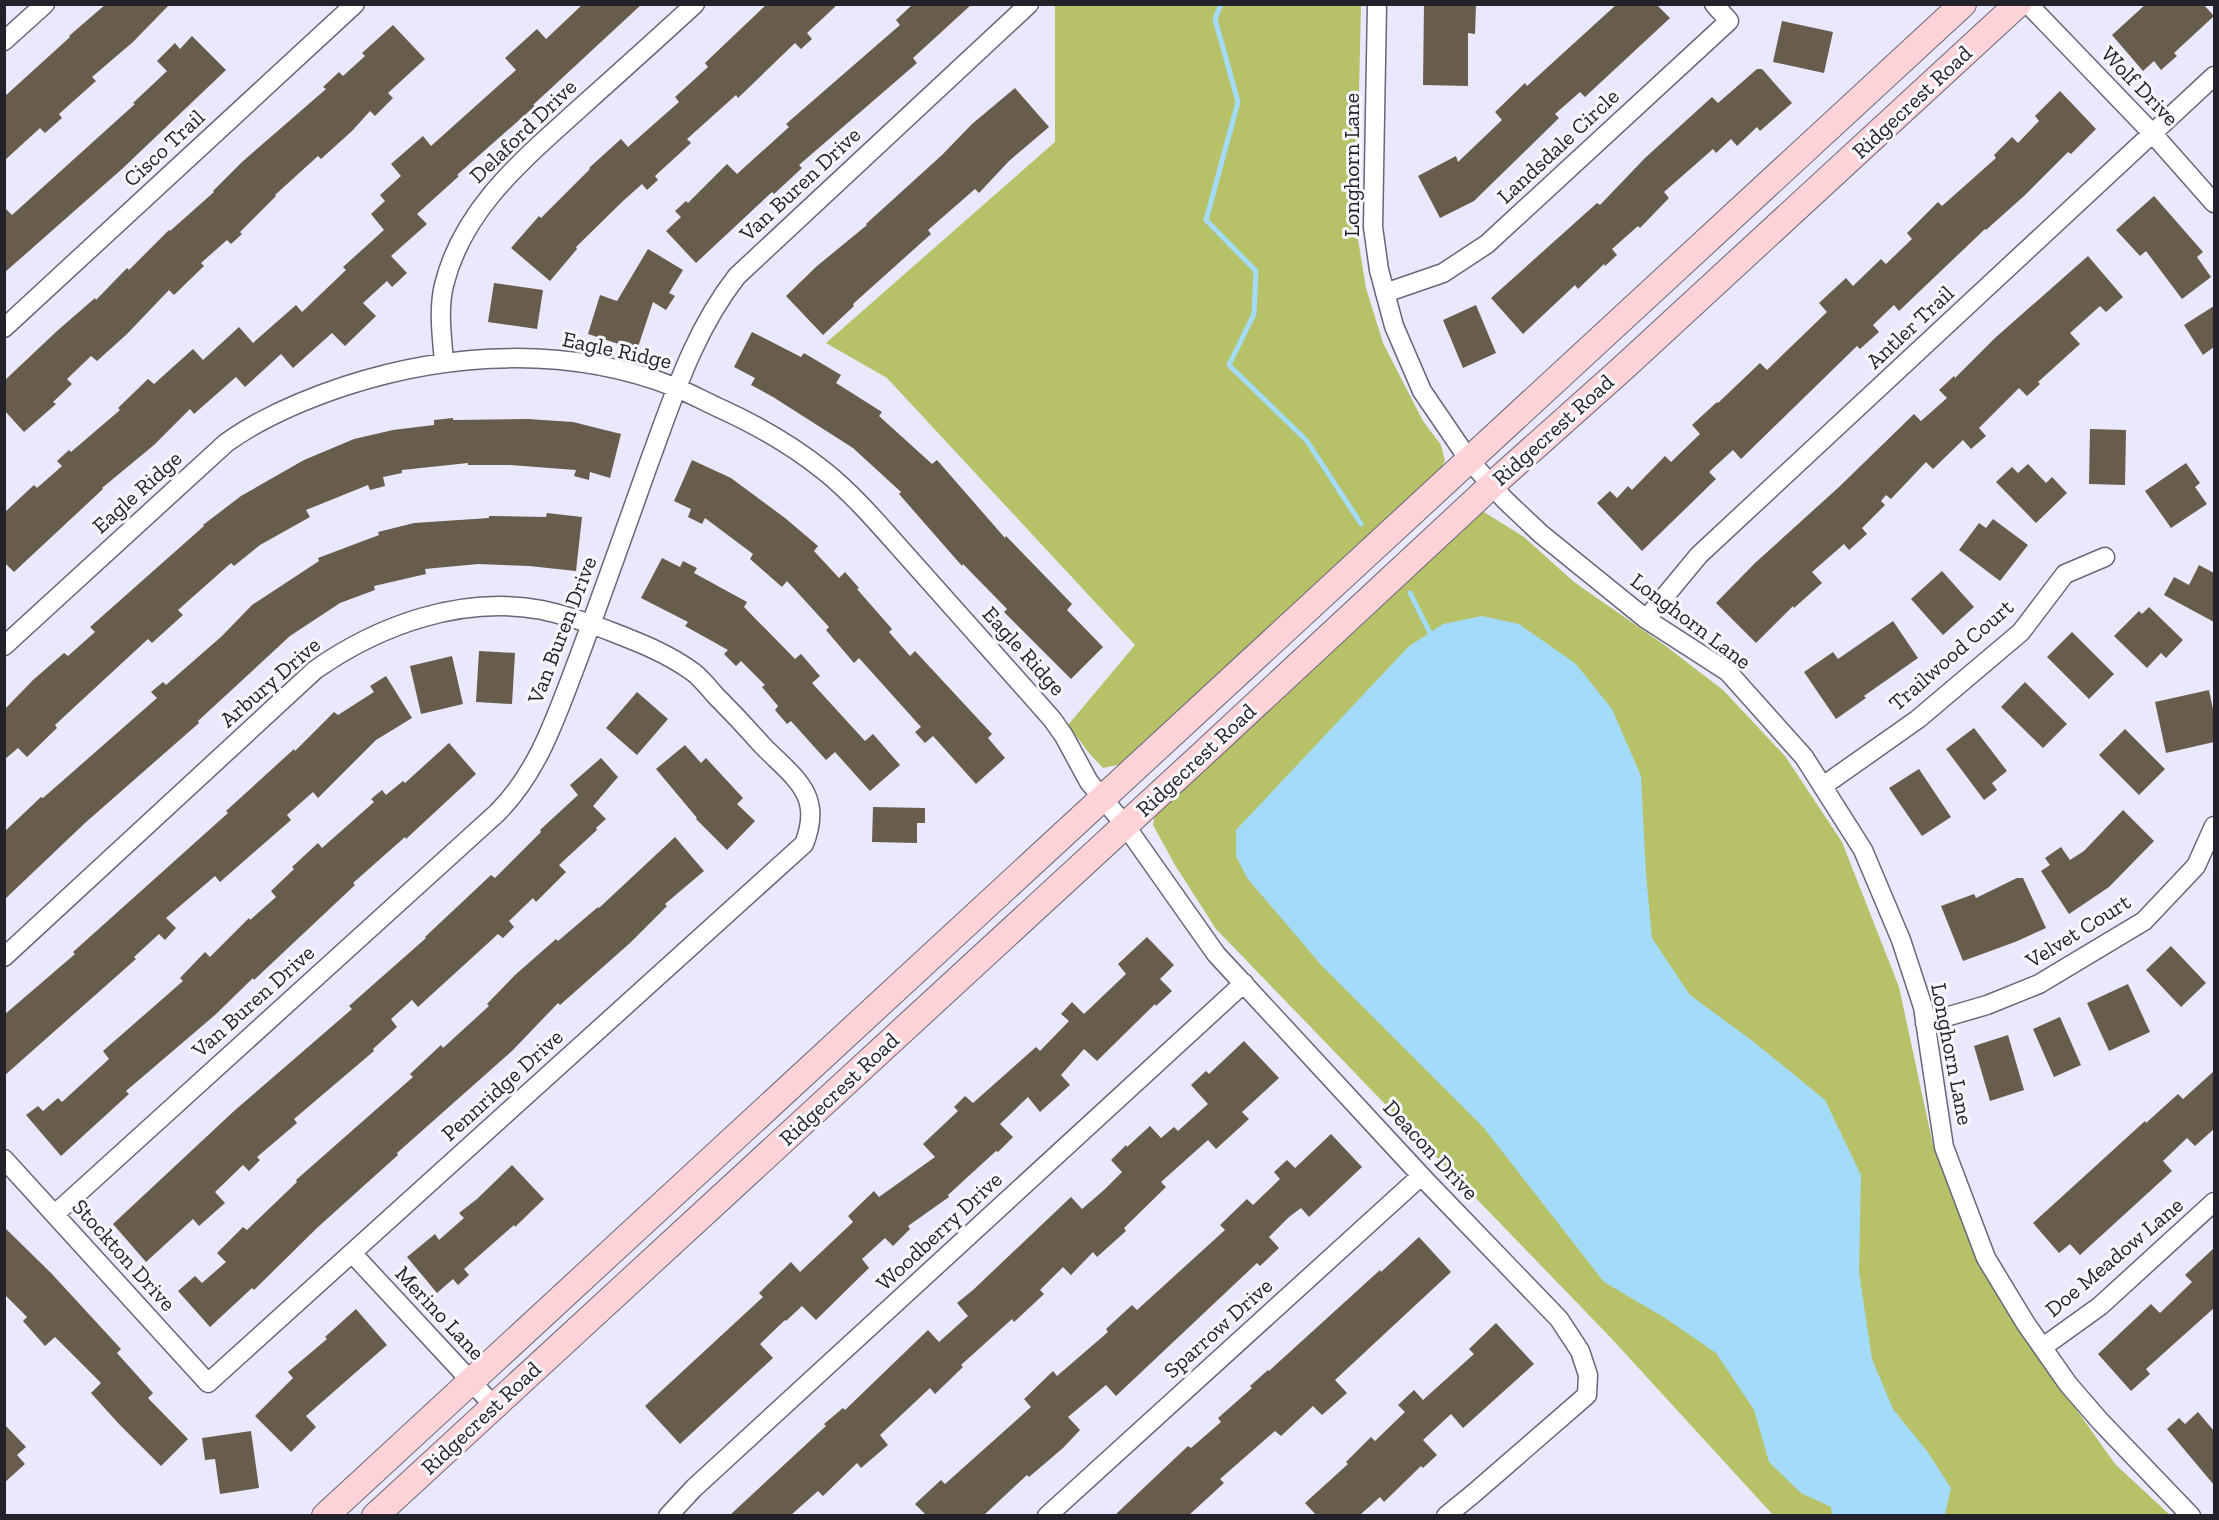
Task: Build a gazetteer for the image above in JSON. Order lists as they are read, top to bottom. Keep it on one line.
{"streets":{"main road":["Ridgecrest Road"],"street":["Wolf Drive","Delaford Drive","Landsdale Circle","Cisco Trail","Longhorn Lane","Van Buren Drive","Antler Trail","Eagle Ridge","Trailwood Court","Arbury Drive","Velvet Court","Pennridge Drive","Deacon Drive","Woodberry Drive","Stockton Drive","Doe Meadow Lane","Merino Lane","Sparrow Drive"]},"crossings":[["Wolf Drive","Antler Trail"],["Ridgecrest Road","Longhorn Lane"],["Ridgecrest Road","Eagle Ridge"],["Ridgecrest Road","Deacon Drive"],["Ridgecrest Road","Merino Lane"],["Delaford Drive","Eagle Ridge"],["Landsdale Circle","Longhorn Lane"],["Longhorn Lane","Antler Trail"],["Longhorn Lane","Trailwood Court"],["Longhorn Lane","Velvet Court"],["Longhorn Lane","Doe Meadow Lane"],["Van Buren Drive","Eagle Ridge"],["Van Buren Drive","Arbury Drive"],["Van Buren Drive","Stockton Drive"],["Eagle Ridge","Deacon Drive"],["Arbury Drive","Pennridge Drive"],["Pennridge Drive","Stockton Drive"],["Pennridge Drive","Merino Lane"],["Deacon Drive","Woodberry Drive"],["Deacon Drive","Sparrow Drive"]]}
